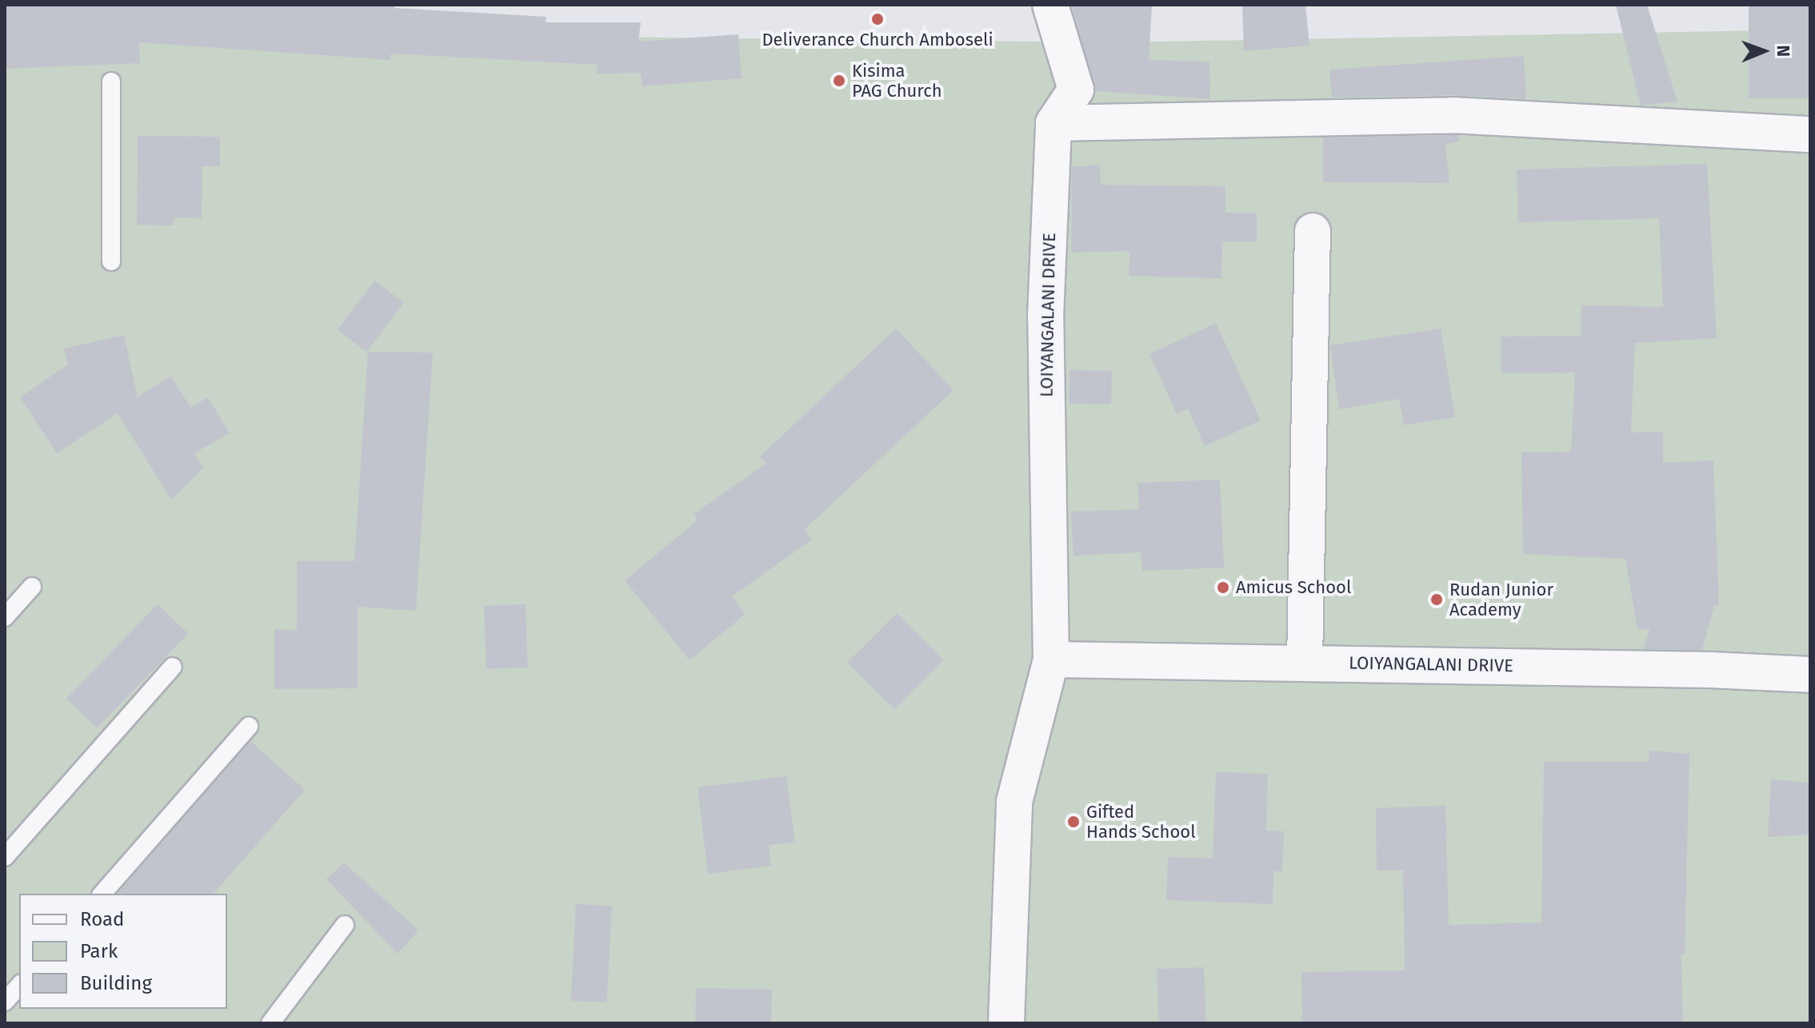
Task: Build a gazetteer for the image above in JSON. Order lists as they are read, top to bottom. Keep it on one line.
{"streets":{"street":["LOIYANGALANI DRIVE"]},"places":["Deliverance Church Amboseli","Kisima PAG Church","Amicus School","Rudan Junior Academy","Gifted Hands School"],"legend":["Road","Park","Building"],"north":"right"}
